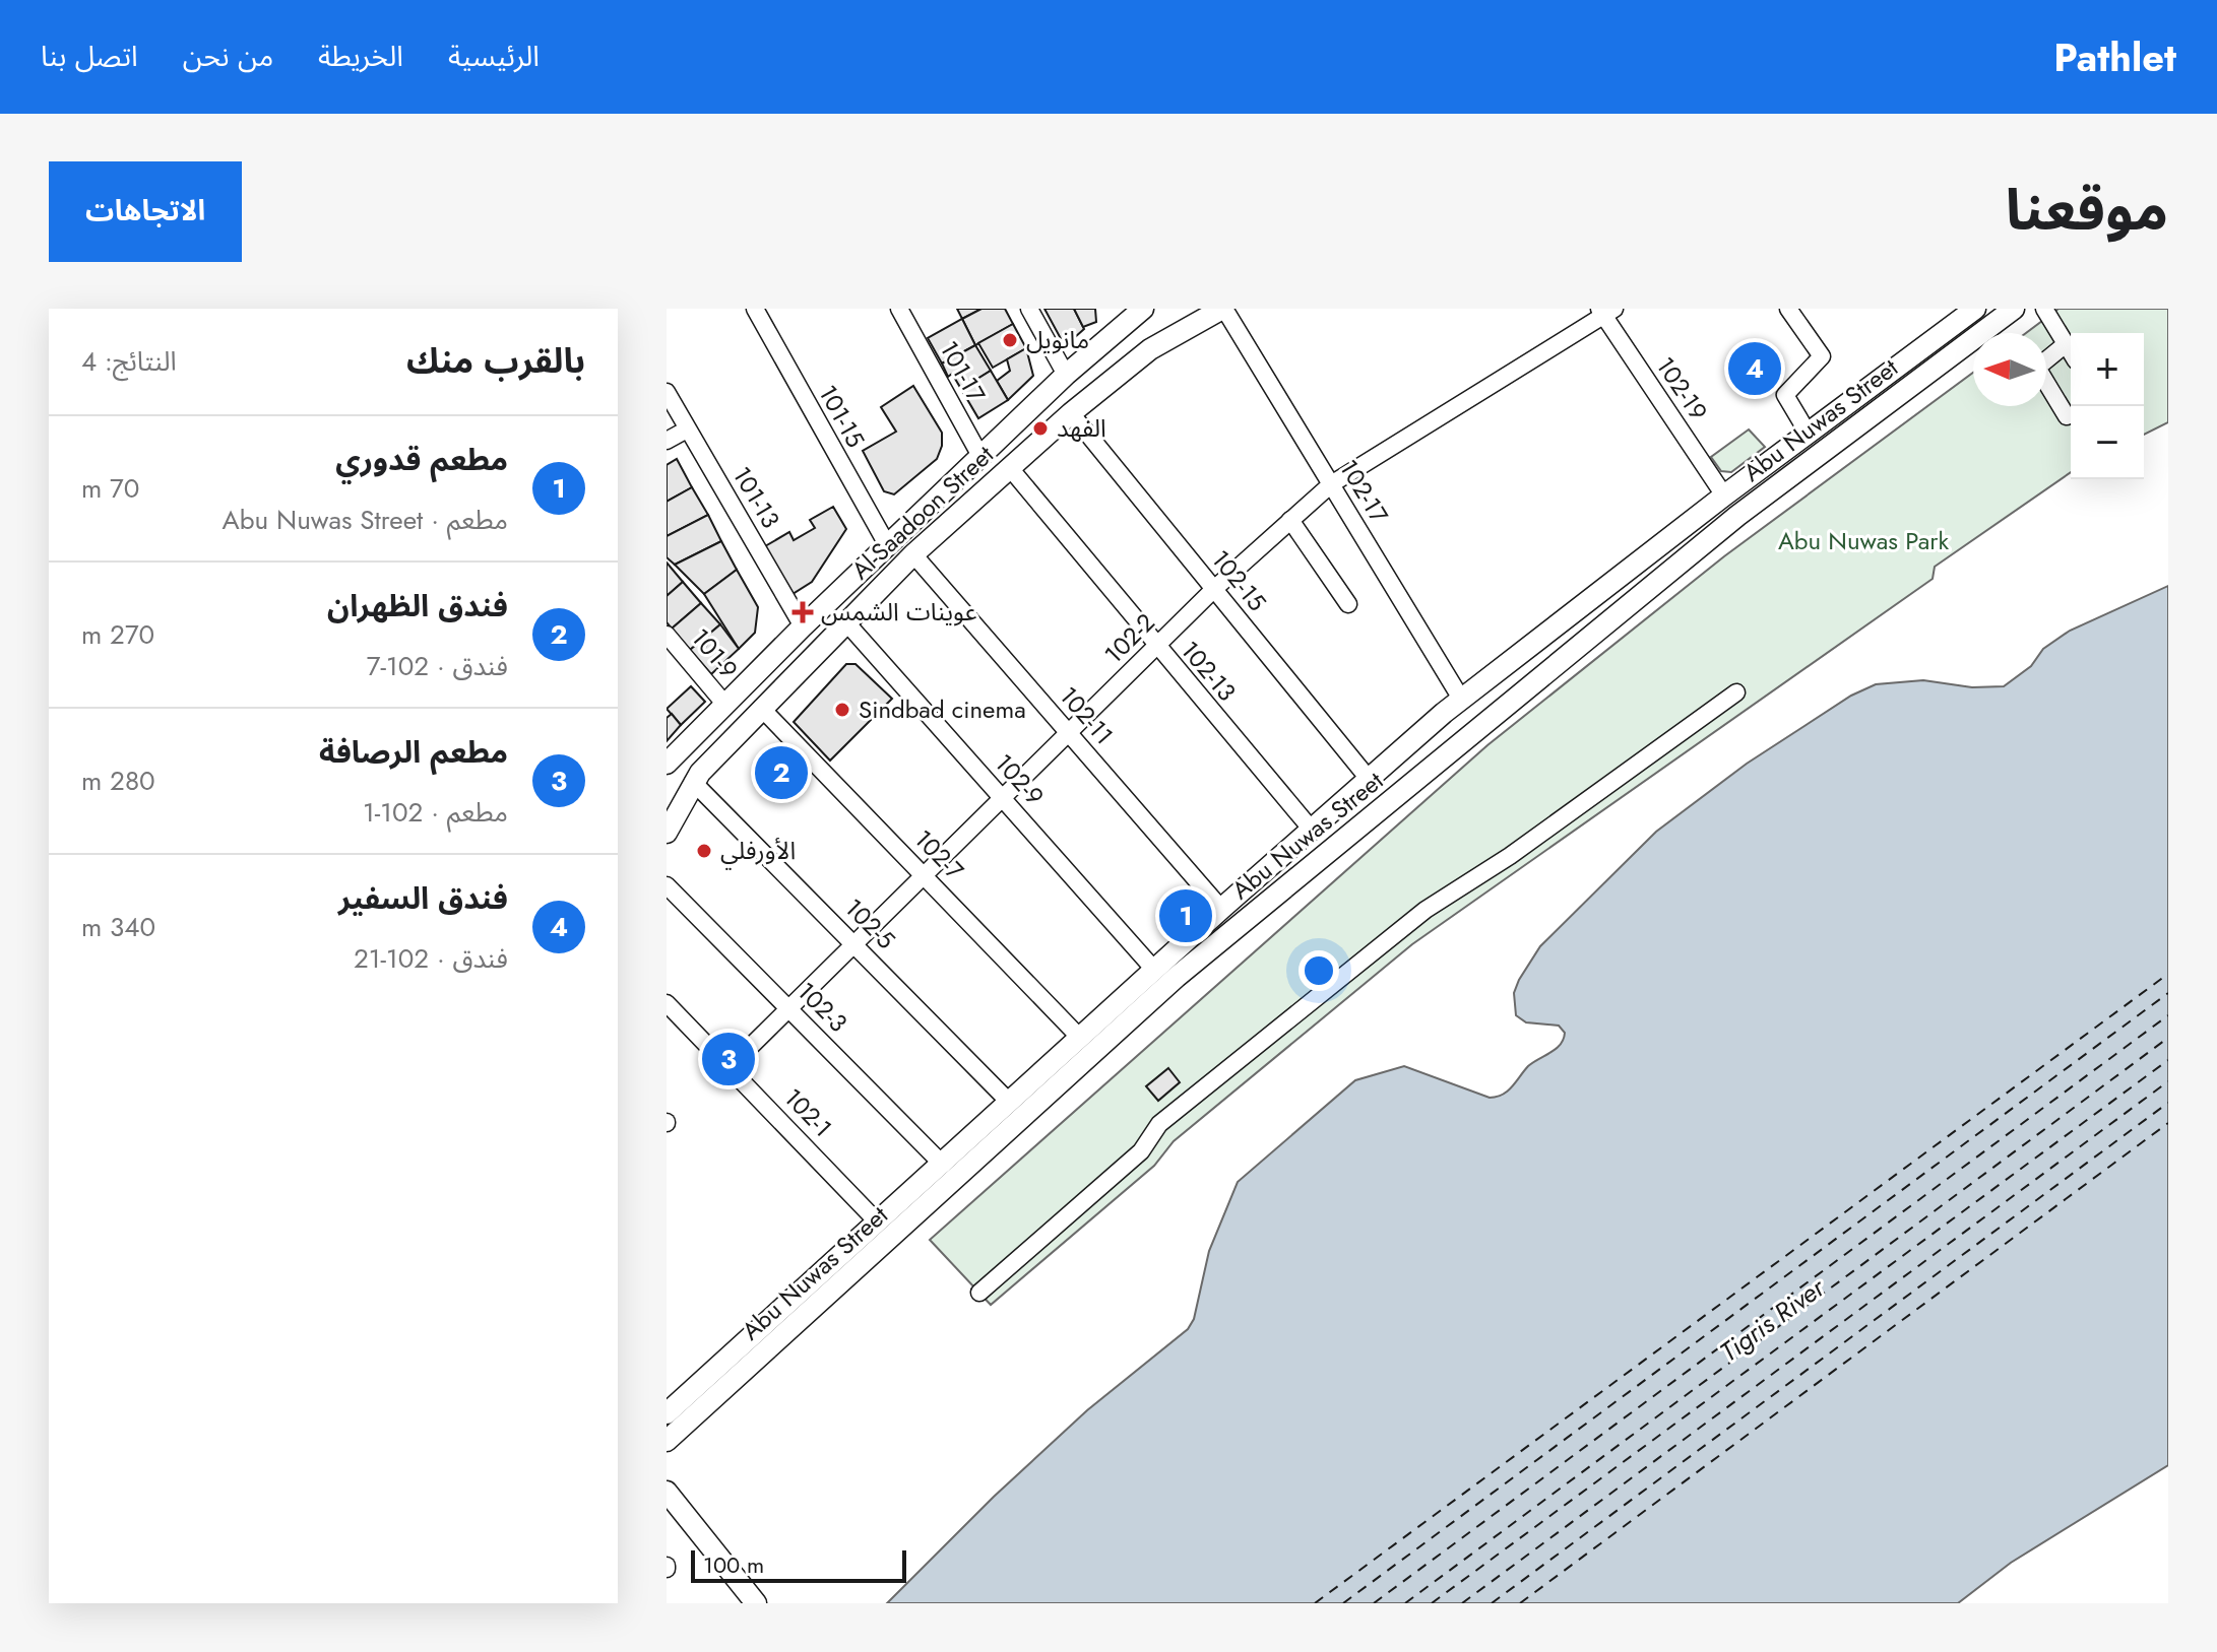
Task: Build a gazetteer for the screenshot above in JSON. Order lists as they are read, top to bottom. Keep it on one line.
{"streets":{"main road":["Abu Nuwas Street","Al-Saadoon Street"],"street":["101-17","102-19","101-15","102-17","101-13","102-15","102-2","101-9","102-13","102-11","102-9","102-7","102-5","102-3","102-1"]},"crossings":[["101-17","Al-Saadoon Street"],["102-19","Abu Nuwas Street"],["102-19","102-2"],["101-15","Al-Saadoon Street"],["Abu Nuwas Street","102-17"],["Abu Nuwas Street","102-15"],["Abu Nuwas Street","102-13"],["Abu Nuwas Street","102-11"],["Abu Nuwas Street","102-9"],["Abu Nuwas Street","102-7"],["Abu Nuwas Street","102-5"],["Abu Nuwas Street","102-3"],["Abu Nuwas Street","102-1"],["102-17","Al-Saadoon Street"],["102-17","102-2"],["101-13","Al-Saadoon Street"],["Al-Saadoon Street","102-15"],["Al-Saadoon Street","101-9"],["Al-Saadoon Street","102-13"],["Al-Saadoon Street","102-11"],["Al-Saadoon Street","102-9"],["Al-Saadoon Street","102-7"],["Al-Saadoon Street","102-5"],["102-15","102-2"],["102-2","102-13"],["102-2","102-11"],["102-2","102-9"],["102-2","102-7"],["102-2","102-5"],["102-2","102-3"],["102-2","102-1"]],"water":["Tigris River"],"parks":["Abu Nuwas Park"],"places":{"other":["مانويل","الفهد","Sindbad cinema","الأورفلي"],"health":["عوينات الشمس"]},"scale_bar":"100 m","north":"left","page":{"header":"Pathlet","nav":["الرئيسية","الخريطة","من نحن","اتصل بنا"],"title":"موقعنا","buttons":"الاتجاهات","heading":["بالقرب منك","النتائج: 4"],"map_buttons":["+","−"],"pins":["4","2","1","3"],"list":[{"mark":"1","name":"مطعم قدوري","note":"مطعم · Abu Nuwas Street","value":"70 m"},{"mark":"2","name":"فندق الظهران","note":"فندق · 102-7","value":"270 m"},{"mark":"3","name":"مطعم الرصافة","note":"مطعم · 102-1","value":"280 m"},{"mark":"4","name":"فندق السفير","note":"فندق · 102-21","value":"340 m"}],"scale":"100 m"}}
